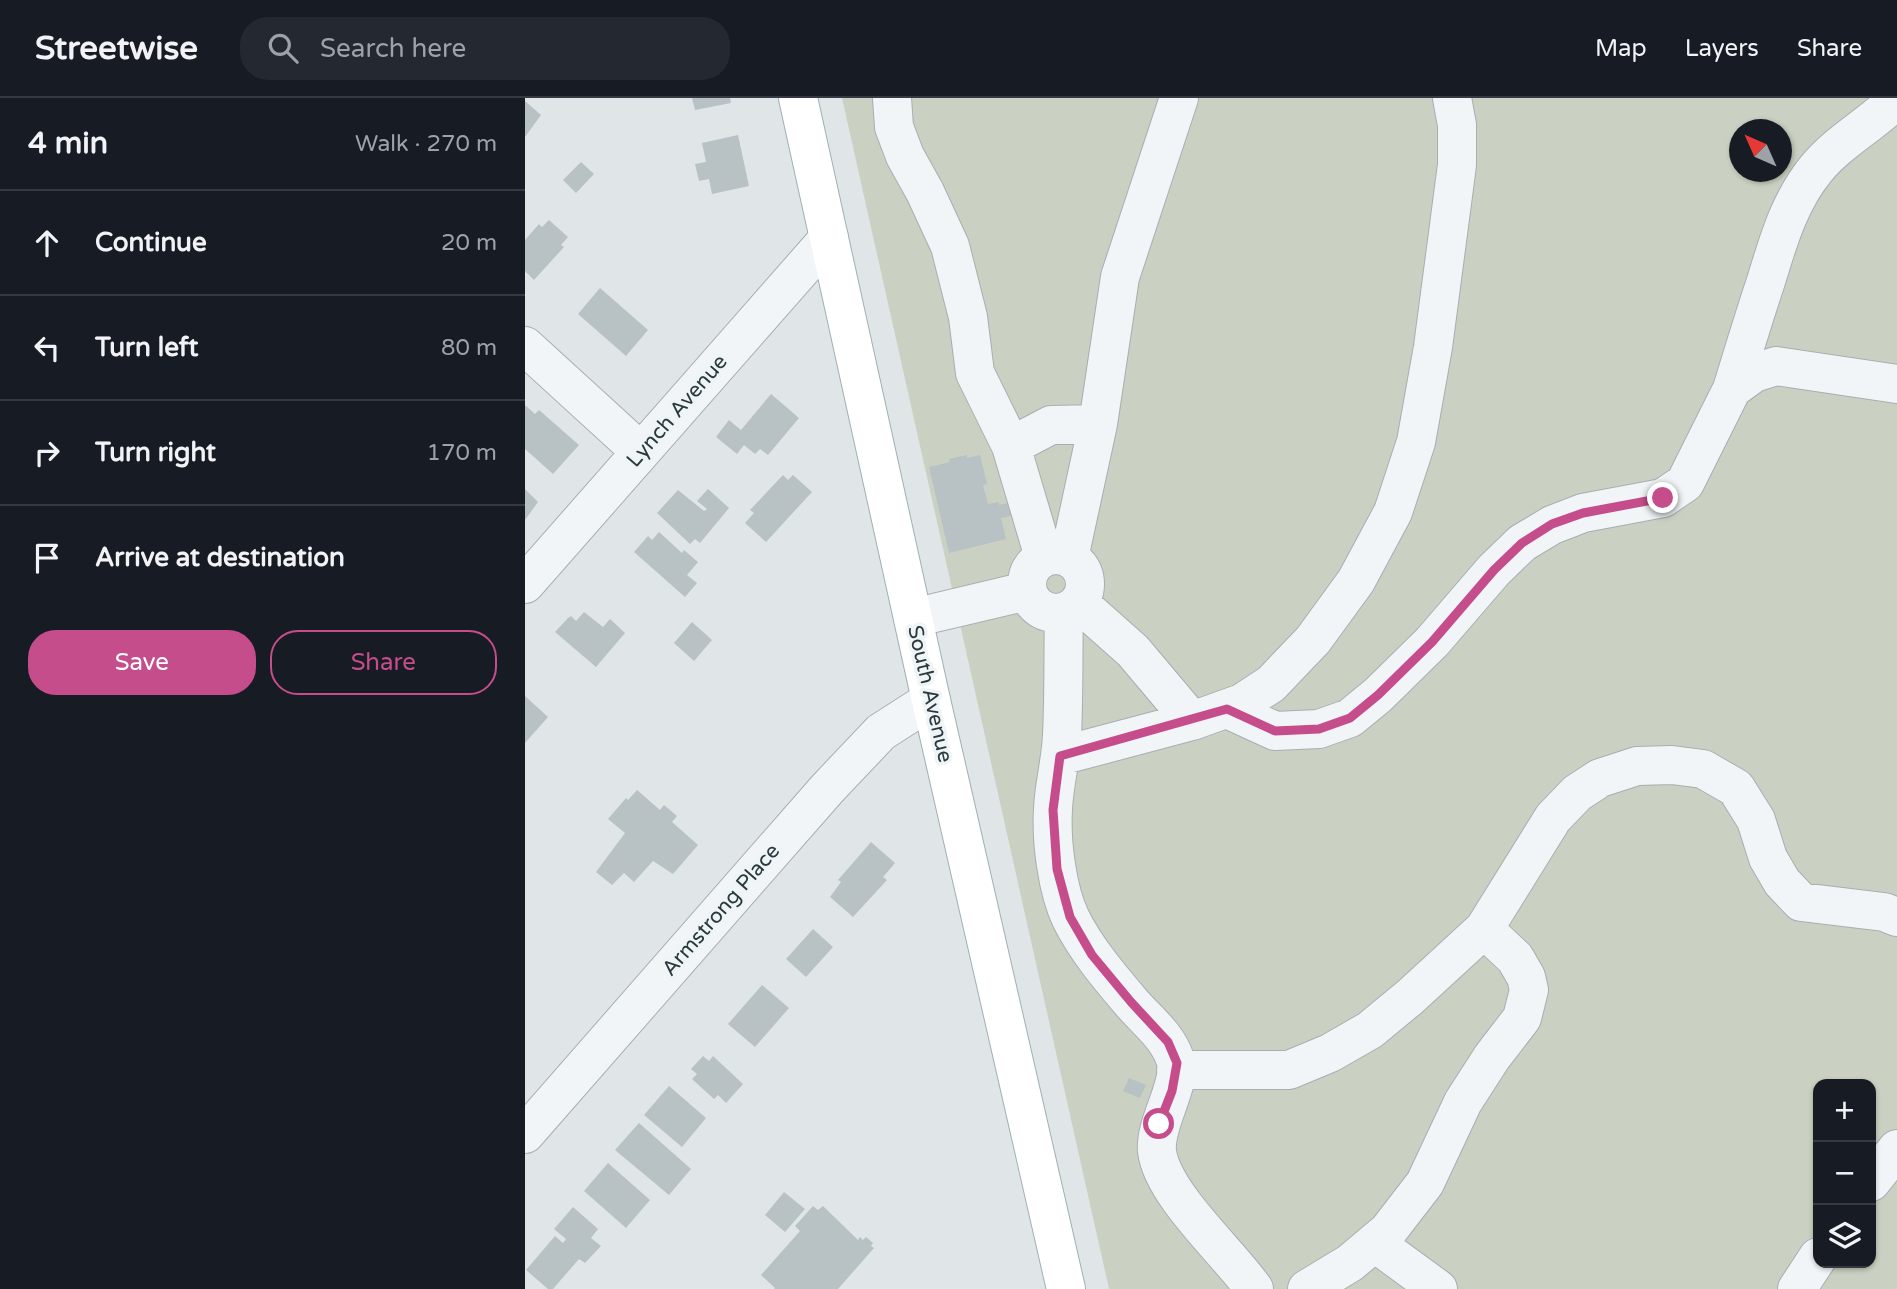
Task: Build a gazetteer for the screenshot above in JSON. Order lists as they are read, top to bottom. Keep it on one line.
{"streets":{"main road":["South Avenue"],"street":["Lynch Avenue","Armstrong Place"]},"crossings":[["Lynch Avenue","South Avenue"],["South Avenue","Armstrong Place"]],"north":"top left","page":{"header":"Streetwise","search":"Search here","nav":["Map","Layers","Share"],"heading":["4 min","Walk · 270 m"],"list":[["Continue","20 m"],["Turn left","80 m"],["Turn right","170 m"],"Arrive at destination"],"buttons":["Save","Share"],"map_buttons":["+","−"]}}
